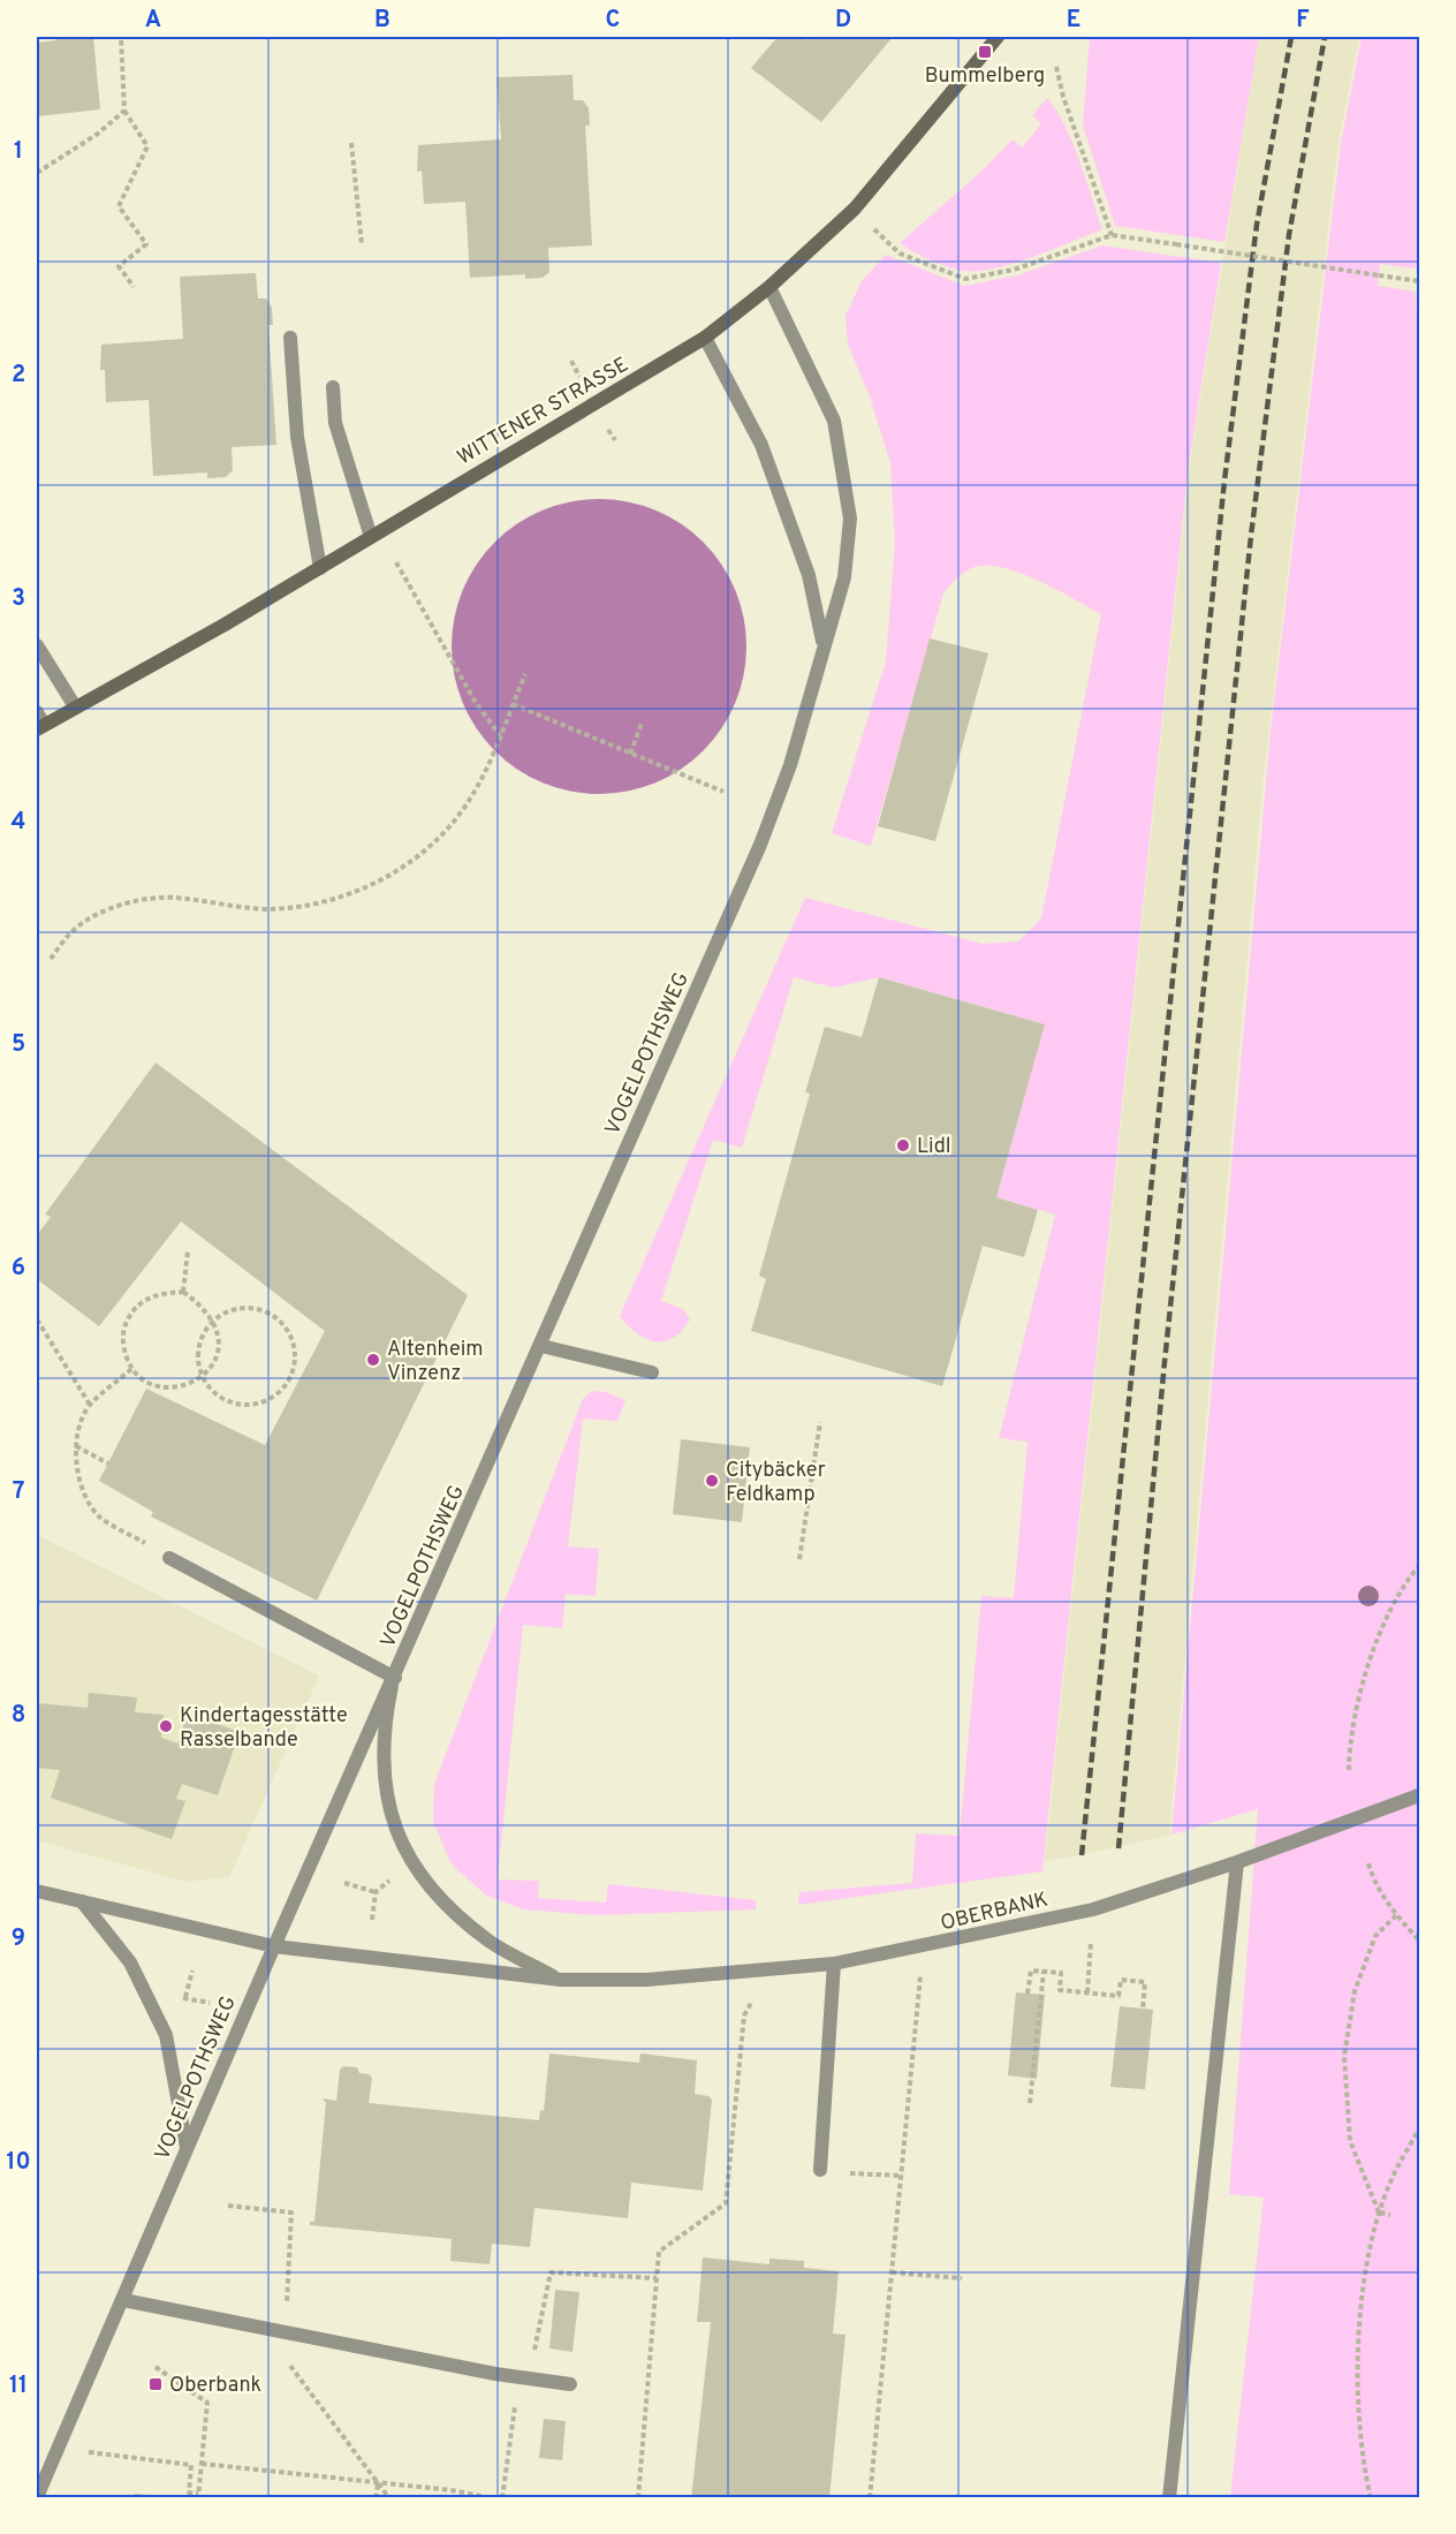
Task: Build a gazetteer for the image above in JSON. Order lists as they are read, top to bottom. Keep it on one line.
{"streets":{"main road":["WITTENER STRASSE"],"street":["VOGELPOTHSWEG","OBERBANK"]},"crossings":[["WITTENER STRASSE","VOGELPOTHSWEG"],["VOGELPOTHSWEG","OBERBANK"]],"places":{"transit":["Bummelberg","Oberbank"],"other":["Lidl","Altenheim Vinzenz","Citybäcker Feldkamp","Kindertagesstätte Rasselbande"]},"grid":{"columns":["A","B","C","D","E","F"],"rows":["1","2","3","4","5","6","7","8","9","10","11"]}}
